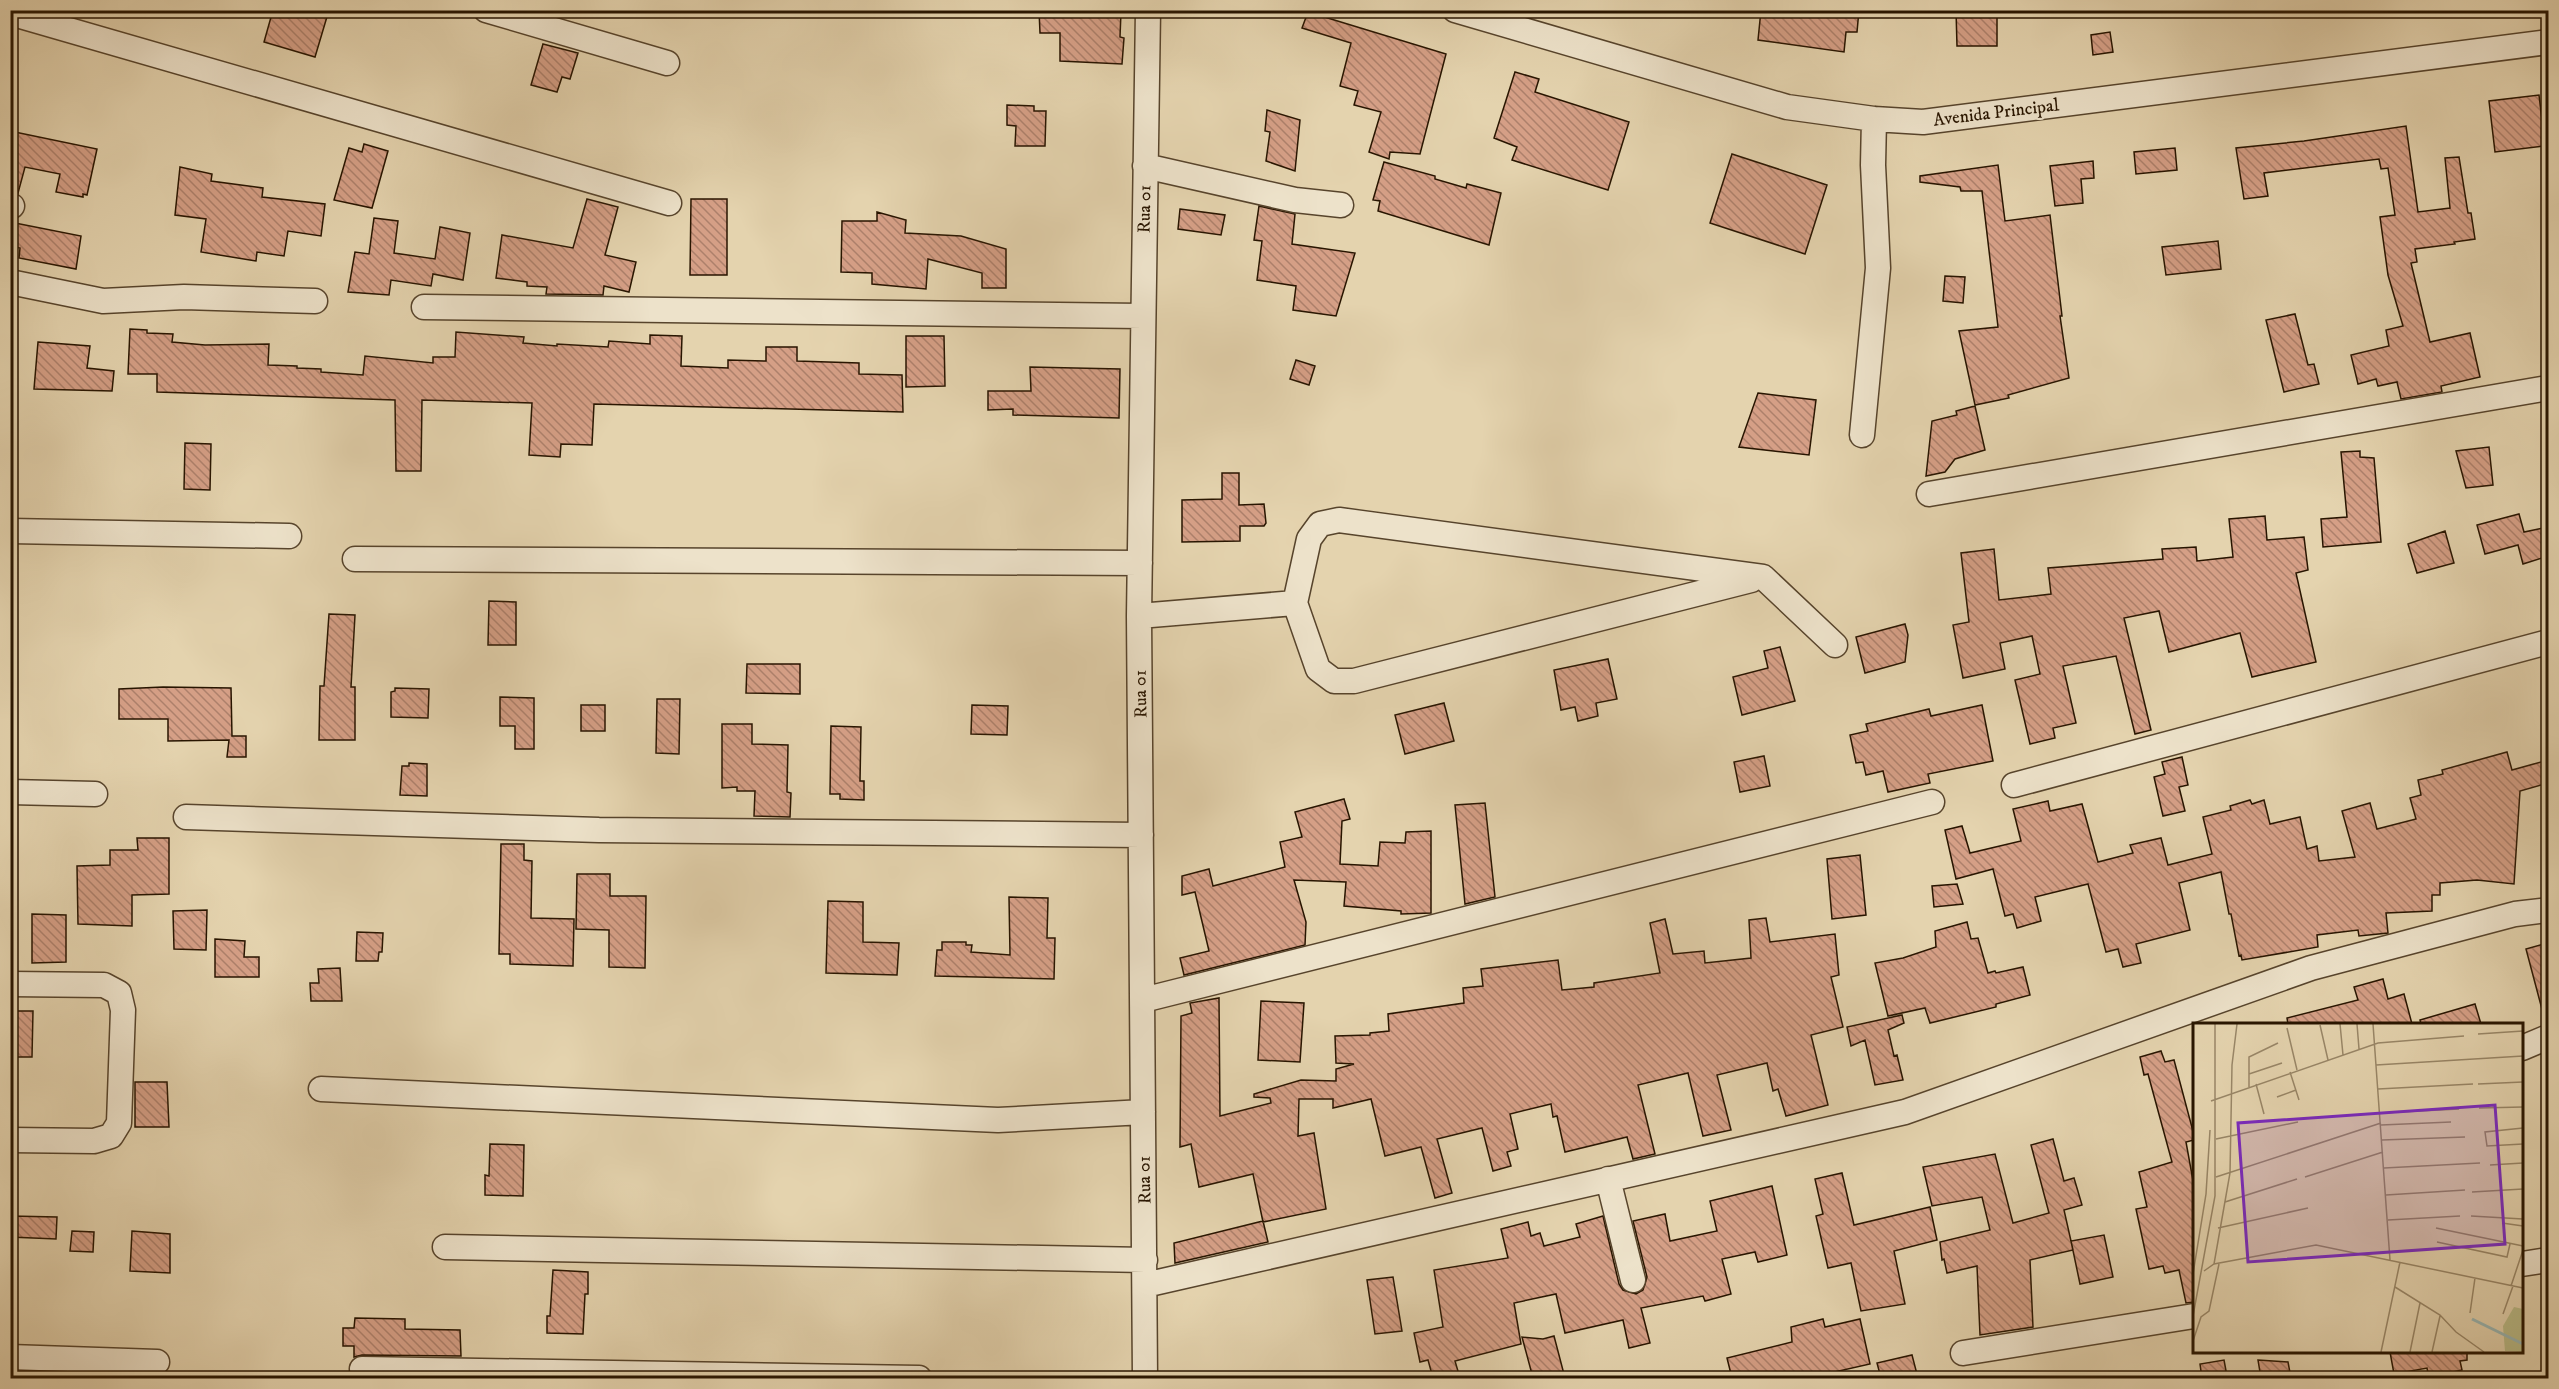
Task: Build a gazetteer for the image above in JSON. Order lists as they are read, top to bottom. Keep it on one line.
{"streets":{"street":["Avenida Principal","Rua 01"]}}
